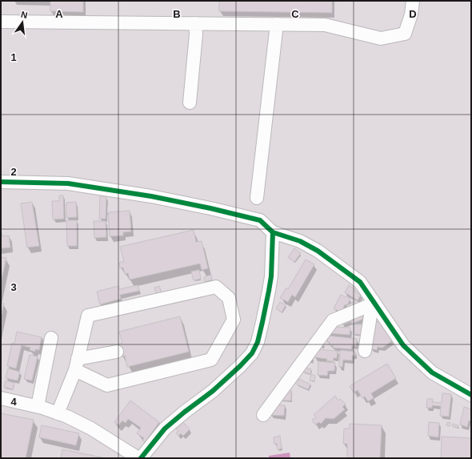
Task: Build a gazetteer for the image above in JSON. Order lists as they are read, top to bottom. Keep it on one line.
{"north":"top","grid":{"columns":["A","B","C","D"],"rows":["1","2","3","4"]}}
